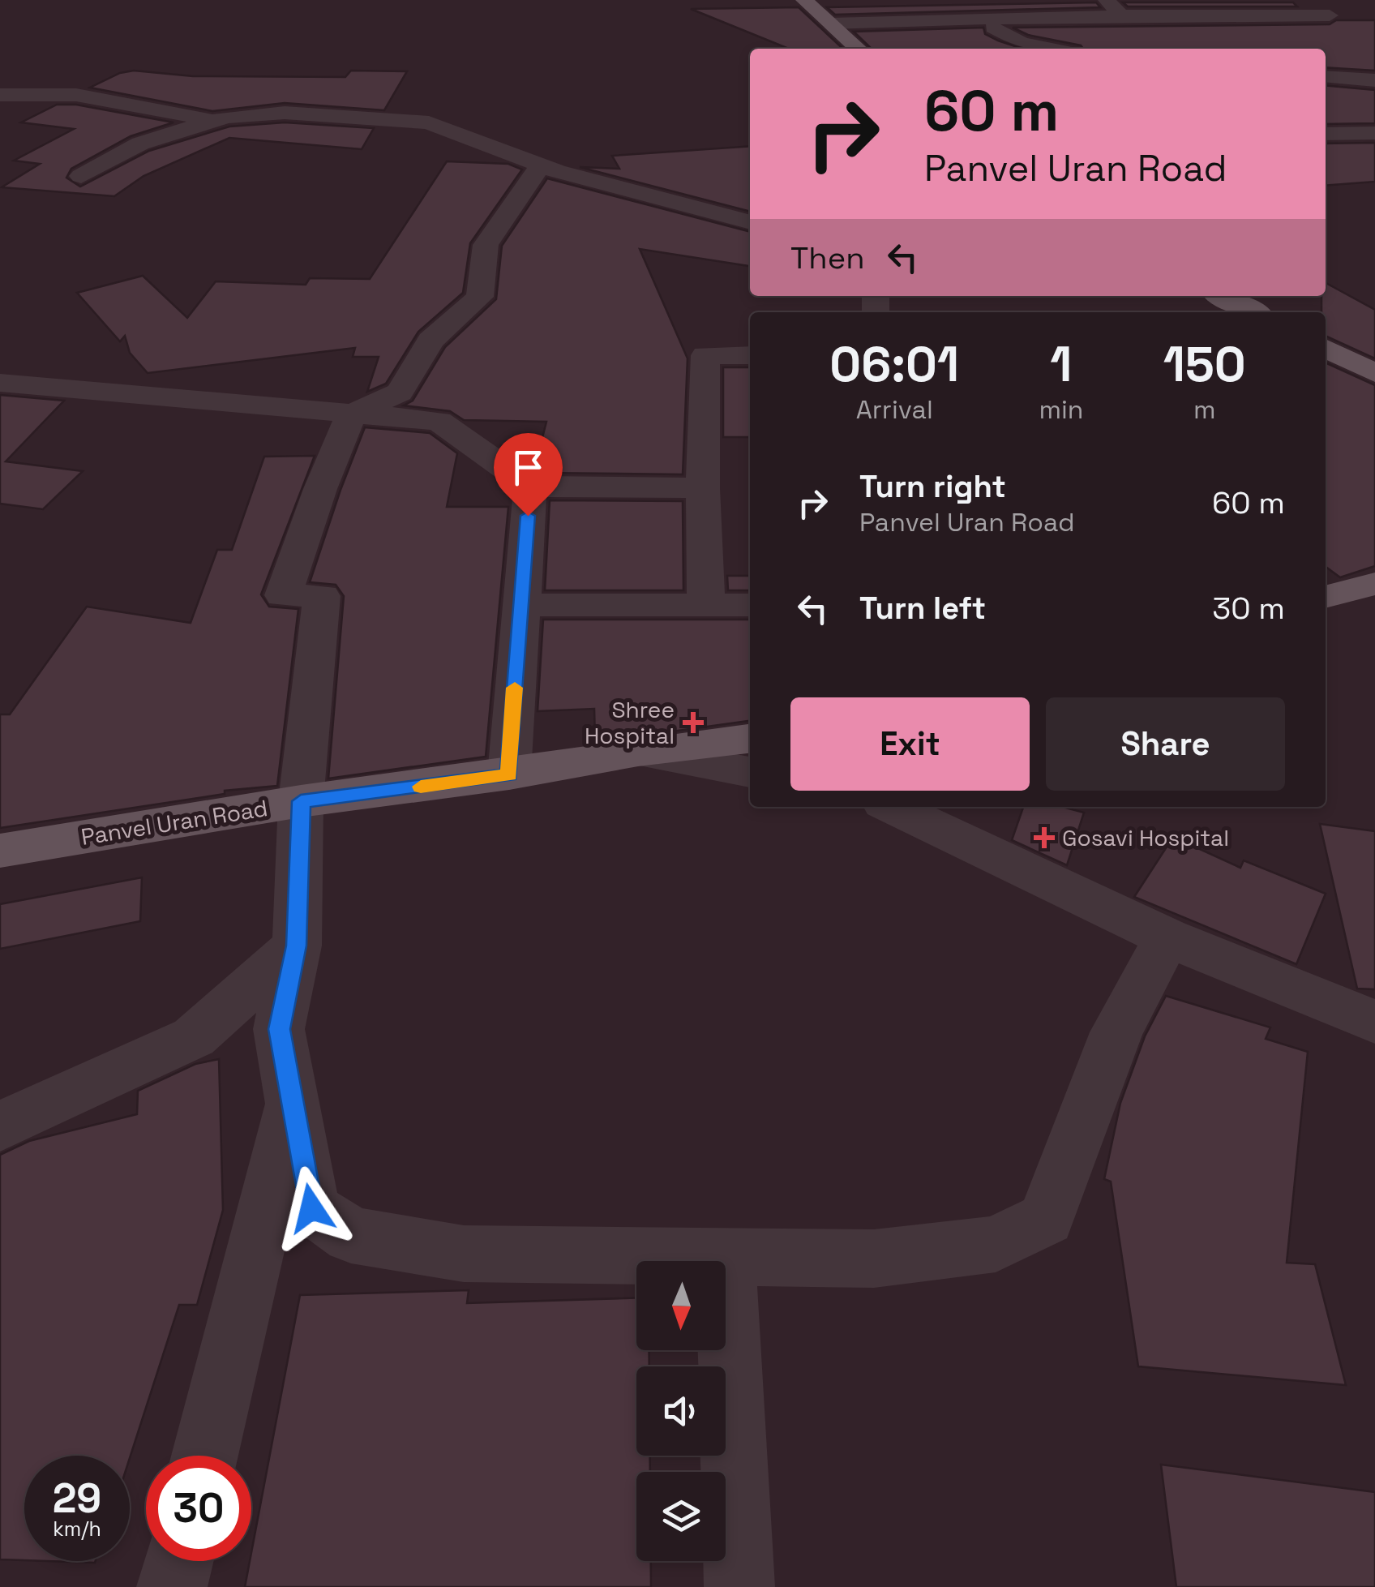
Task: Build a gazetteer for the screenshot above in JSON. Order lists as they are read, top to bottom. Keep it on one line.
{"streets":{"main road":["Panvel Uran Road"]},"places":{"health":["Shree Hospital","Gosavi Hospital"]},"north":"bottom","page":{"turn":["60 m","Panvel Uran Road"],"then":"Then","eta":["06:01","Arrival","1","min","150","m"],"list":[{"name":"Turn right","note":"Panvel Uran Road","value":"60 m"},{"name":"Turn left","value":"30 m"}],"buttons":["Exit","Share"],"speed":"29 km/h","limit":"30"}}
